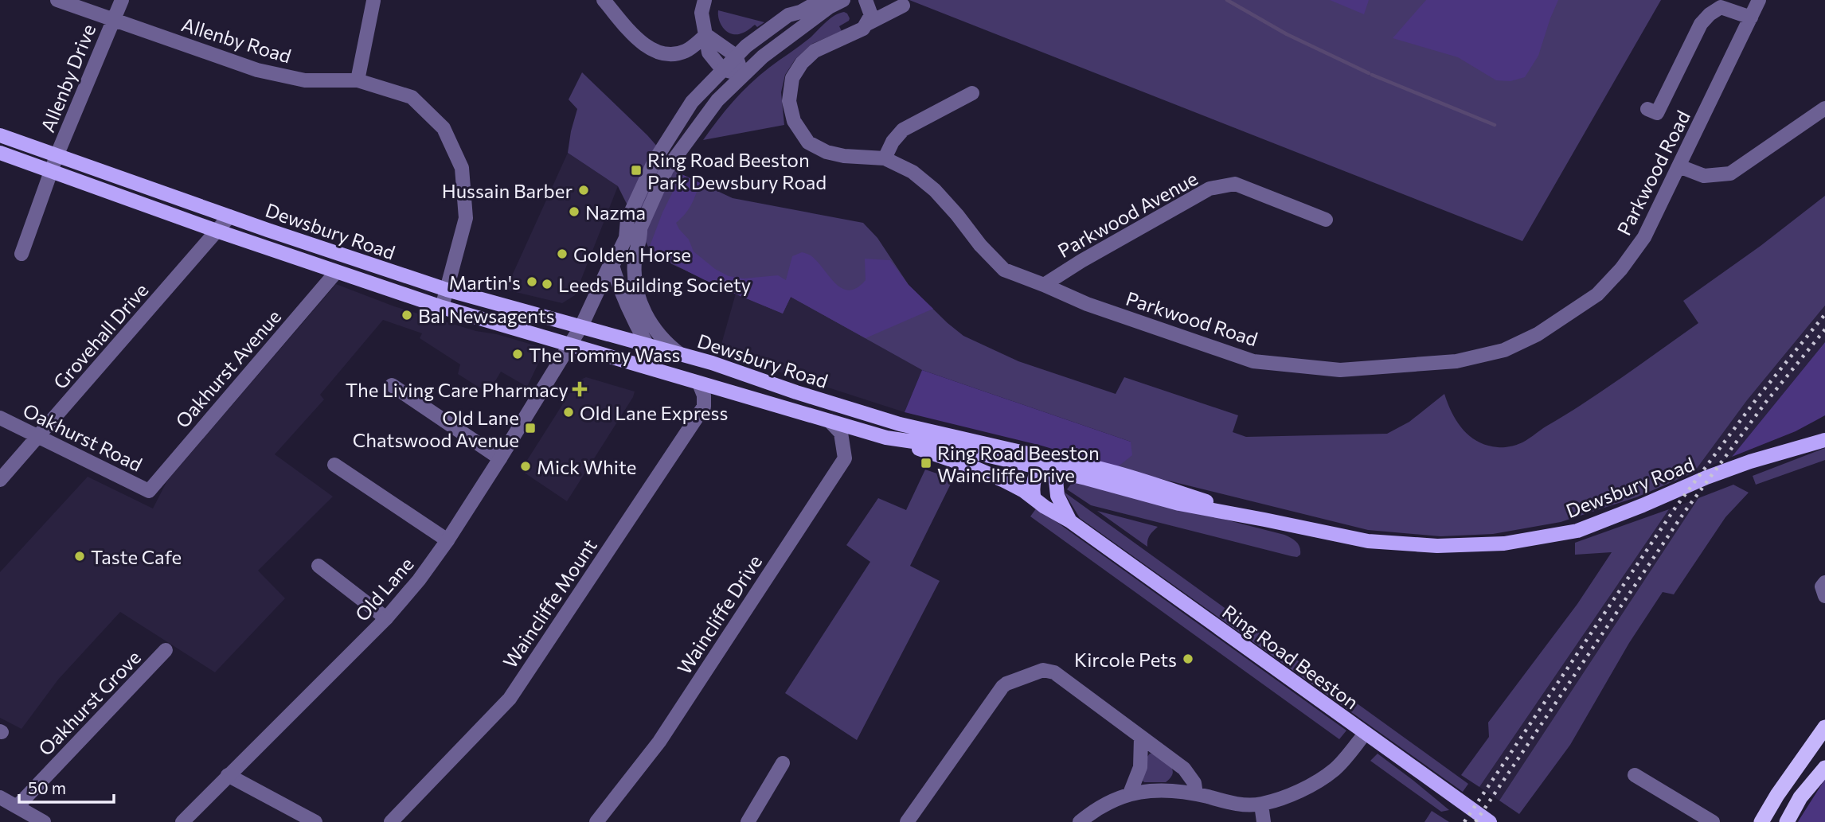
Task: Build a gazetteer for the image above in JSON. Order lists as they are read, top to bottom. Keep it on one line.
{"streets":{"main road":["Dewsbury Road","Ring Road Beeston"],"street":["Allenby Road","Allenby Drive","Parkwood Road","Parkwood Avenue","Grovehall Drive","Oakhurst Avenue","Oakhurst Road","Old Lane","Waincliffe Mount","Waincliffe Drive","Oakhurst Grove"]},"crossings":[["Allenby Road","Allenby Drive"],["Allenby Road","Dewsbury Road"],["Allenby Drive","Dewsbury Road"],["Parkwood Road","Parkwood Avenue"],["Dewsbury Road","Grovehall Drive"],["Dewsbury Road","Oakhurst Avenue"],["Dewsbury Road","Old Lane"],["Dewsbury Road","Waincliffe Mount"],["Dewsbury Road","Waincliffe Drive"],["Dewsbury Road","Ring Road Beeston"],["Grovehall Drive","Oakhurst Road"],["Oakhurst Avenue","Oakhurst Road"]],"places":{"transit":["Ring Road Beeston Park Dewsbury Road","Old Lane Chatswood Avenue","Ring Road Beeston Waincliffe Drive"],"other":["Hussain Barber","Nazma","Golden Horse","Martin's","Leeds Building Society","Bal Newsagents","The Tommy Wass","Old Lane Express","Mick White","Taste Cafe","Kircole Pets"],"health":["The Living Care Pharmacy"]},"scale_bar":"50 m"}
